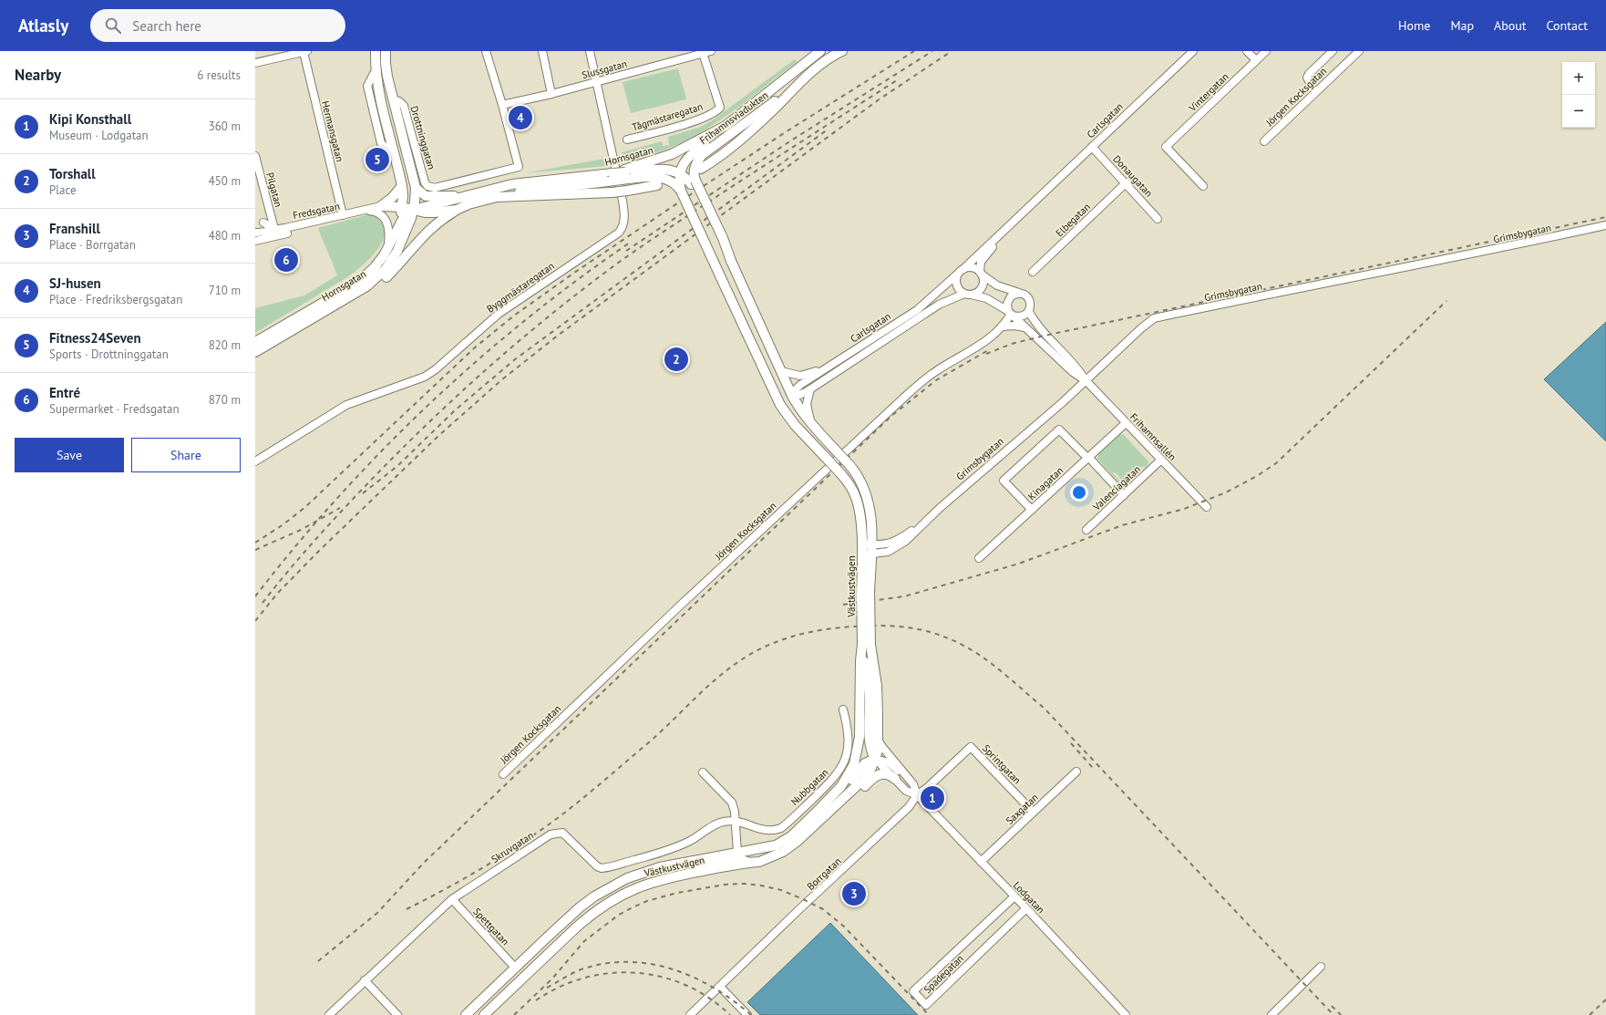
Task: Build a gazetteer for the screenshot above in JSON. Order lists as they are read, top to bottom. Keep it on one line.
{"streets":{"main road":["Frihamnsviadukten","Carlsgatan","Drottninggatan","Hornsgatan","Västkustvägen"],"street":["Slussgatan","Vintergatan","Jörgen Kocksgatan","Tågmästaregatan","Hermansgatan","Donaugatan","Pilgatan","Fredsgatan","Elbegatan","Grimsbygatan","Byggmästaregatan","Frihamnsallén","Kinagatan","Valenciagatan","Sprintgatan","Nubbgatan","Saxgatan","Skruvgatan","Borrgatan","Lodgatan","Spettgatan","Spadegatan"]},"crossings":[["Slussgatan","Tågmästaregatan"],["Slussgatan","Drottninggatan"],["Slussgatan","Byggmästaregatan"],["Jörgen Kocksgatan","Frihamnsallén"],["Frihamnsviadukten","Carlsgatan"],["Frihamnsviadukten","Hornsgatan"],["Frihamnsviadukten","Västkustvägen"],["Carlsgatan","Donaugatan"],["Carlsgatan","Frihamnsallén"],["Carlsgatan","Västkustvägen"],["Hermansgatan","Fredsgatan"],["Drottninggatan","Hornsgatan"],["Donaugatan","Elbegatan"],["Pilgatan","Fredsgatan"],["Grimsbygatan","Frihamnsallén"],["Grimsbygatan","Västkustvägen"],["Frihamnsallén","Kinagatan"],["Frihamnsallén","Valenciagatan"],["Västkustvägen","Lodgatan"],["Västkustvägen","Spettgatan"],["Sprintgatan","Saxgatan"],["Sprintgatan","Borrgatan"],["Nubbgatan","Skruvgatan"],["Saxgatan","Lodgatan"],["Skruvgatan","Spettgatan"],["Borrgatan","Lodgatan"],["Lodgatan","Spadegatan"]],"page":{"header":"Atlasly","search":"Search here","nav":["Home","Map","About","Contact"],"heading":["Nearby","6 results"],"map_buttons":["+","−"],"list":[{"mark":"1","name":"Kipi Konsthall","note":"Museum · Lodgatan","value":"360 m"},{"mark":"2","name":"Torshall","note":"Place","value":"450 m"},{"mark":"3","name":"Franshill","note":"Place · Borrgatan","value":"480 m"},{"mark":"4","name":"SJ-husen","note":"Place · Fredriksbergsgatan","value":"710 m"},{"mark":"5","name":"Fitness24Seven","note":"Sports · Drottninggatan","value":"820 m"},{"mark":"6","name":"Entré","note":"Supermarket · Fredsgatan","value":"870 m"}],"pins":["4","5","6","2","1","3"],"buttons":["Save","Share"]}}
